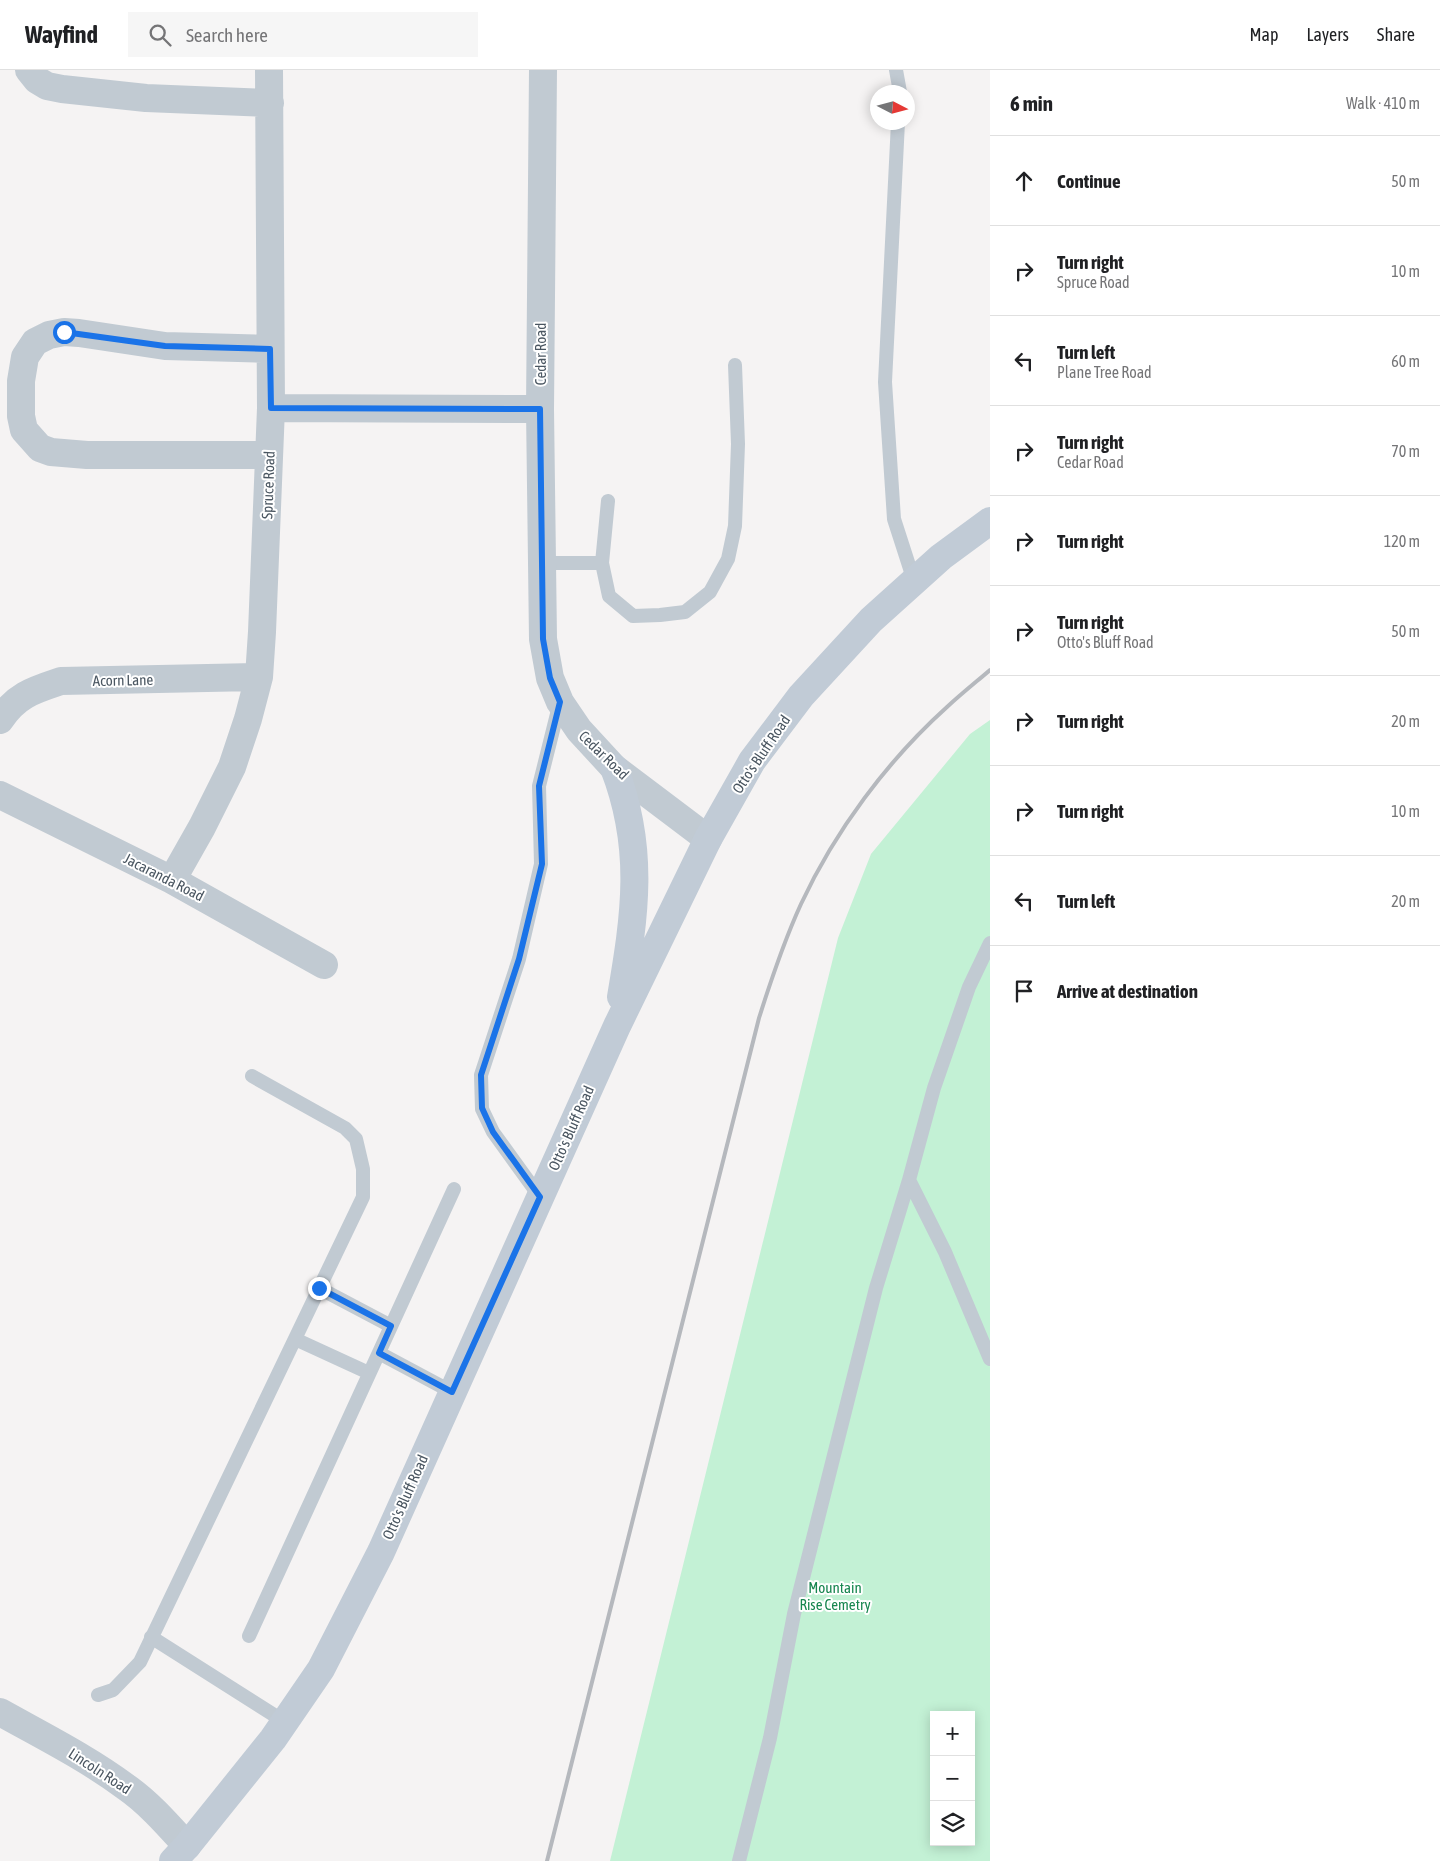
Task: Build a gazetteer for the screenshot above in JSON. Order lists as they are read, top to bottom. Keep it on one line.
{"streets":{"main road":["Otto's Bluff Road"],"street":["Cedar Road","Spruce Road","Acorn Lane","Jacaranda Road","Lincoln Road"]},"crossings":[["Cedar Road","Otto's Bluff Road"],["Spruce Road","Acorn Lane"],["Spruce Road","Jacaranda Road"],["Otto's Bluff Road","Lincoln Road"]],"parks":["Mountain Rise Cemetry"],"north":"right","page":{"header":"Wayfind","search":"Search here","nav":["Map","Layers","Share"],"heading":["6 min","Walk · 410 m"],"list":[["Continue","50 m"],["Turn right","Spruce Road","10 m"],["Turn left","Plane Tree Road","60 m"],["Turn right","Cedar Road","70 m"],["Turn right","120 m"],["Turn right","Otto's Bluff Road","50 m"],["Turn right","20 m"],["Turn right","10 m"],["Turn left","20 m"],"Arrive at destination"],"map_buttons":["+","−"]}}
